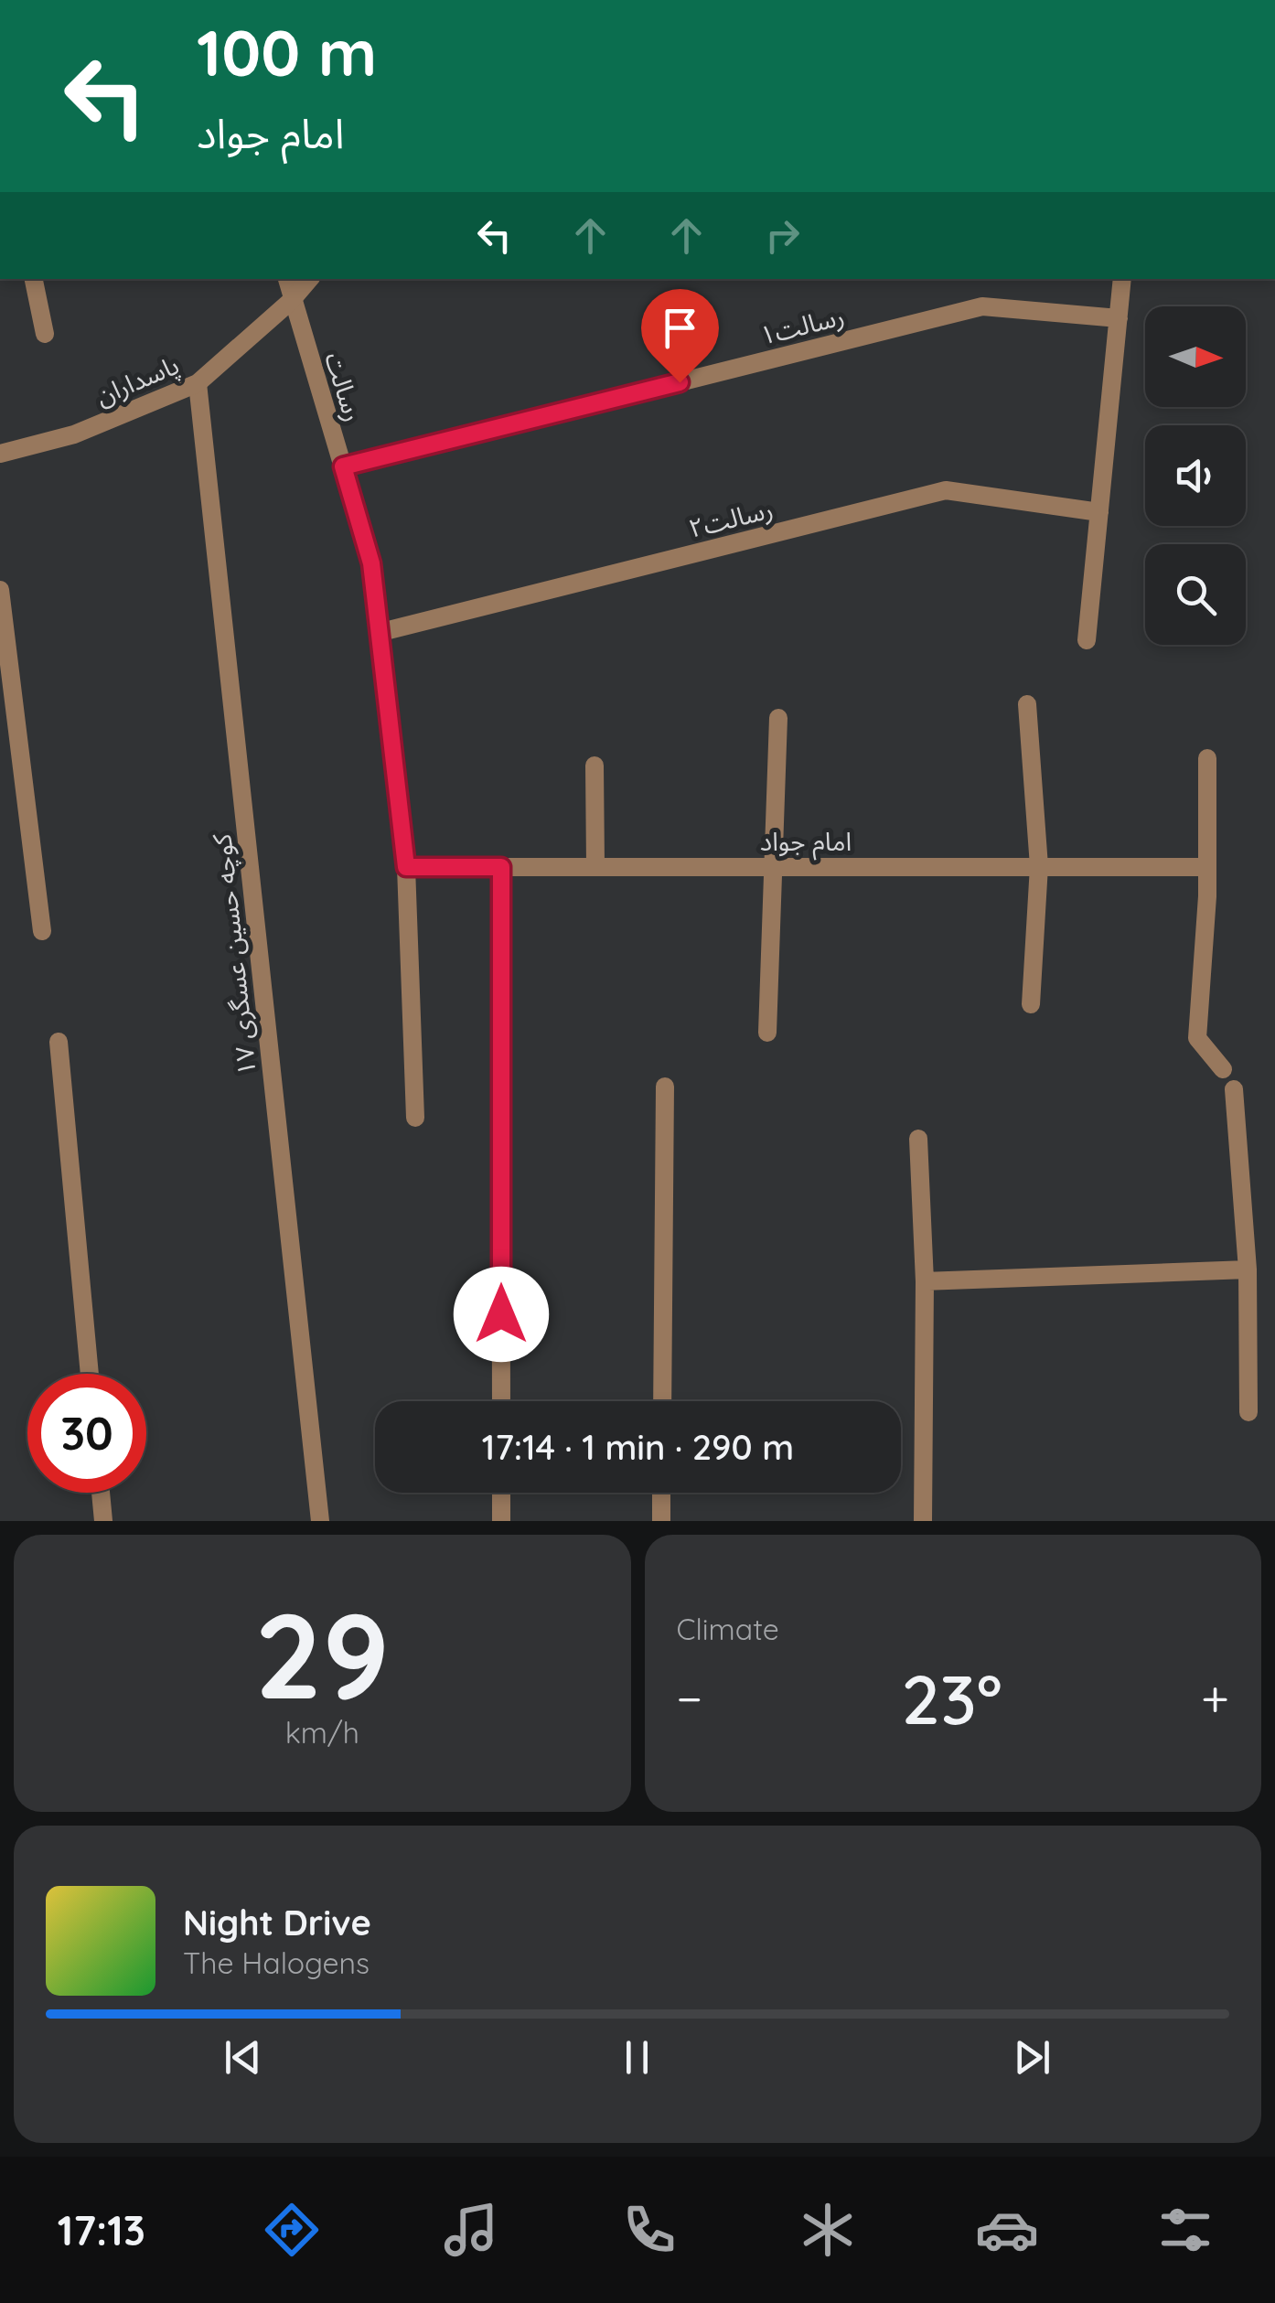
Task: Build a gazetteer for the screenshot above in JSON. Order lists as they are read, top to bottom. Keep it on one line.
{"streets":{"street":["رسالت۱","پاسداران","رسالت","رسالت۲","امام جواد","کوچه حسین عسگری ۱۷"]},"crossings":[["رسالت۱","رسالت"],["پاسداران","رسالت"],["پاسداران","کوچه حسین عسگری ۱۷"],["رسالت","رسالت۲"],["رسالت","امام جواد"]],"north":"right","page":{"turn":["100 m","امام جواد"],"limit":"30","trip":"17:14 · 1 min · 290 m","tile":[["29","km/h"],"Climate"],"heat":["−","23°","+"],"song":["Night Drive","The Halogens"],"tabs":"17:13"}}
